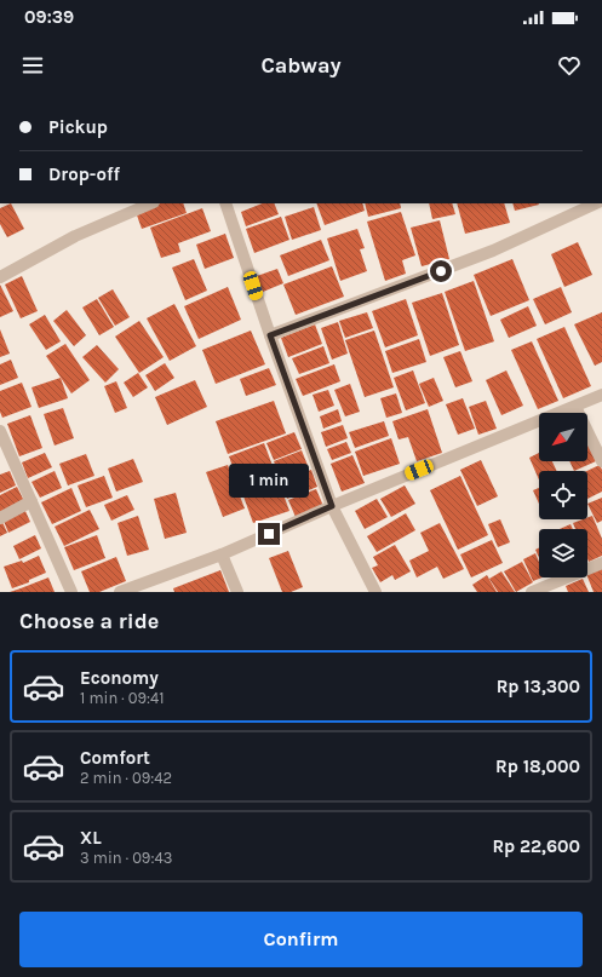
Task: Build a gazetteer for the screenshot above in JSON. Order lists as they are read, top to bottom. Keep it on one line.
{"north":"bottom left","page":{"status":"09:39","header":"Cabway","banner":["Pickup","Drop-off"],"bubble":"1 min","heading":"Choose a ride","list":[{"name":"Economy","note":"1 min · 09:41","value":"Rp 13,300"},{"name":"Comfort","note":"2 min · 09:42","value":"Rp 18,000"},{"name":"XL","note":"3 min · 09:43","value":"Rp 22,600"}],"buttons":"Confirm"}}
